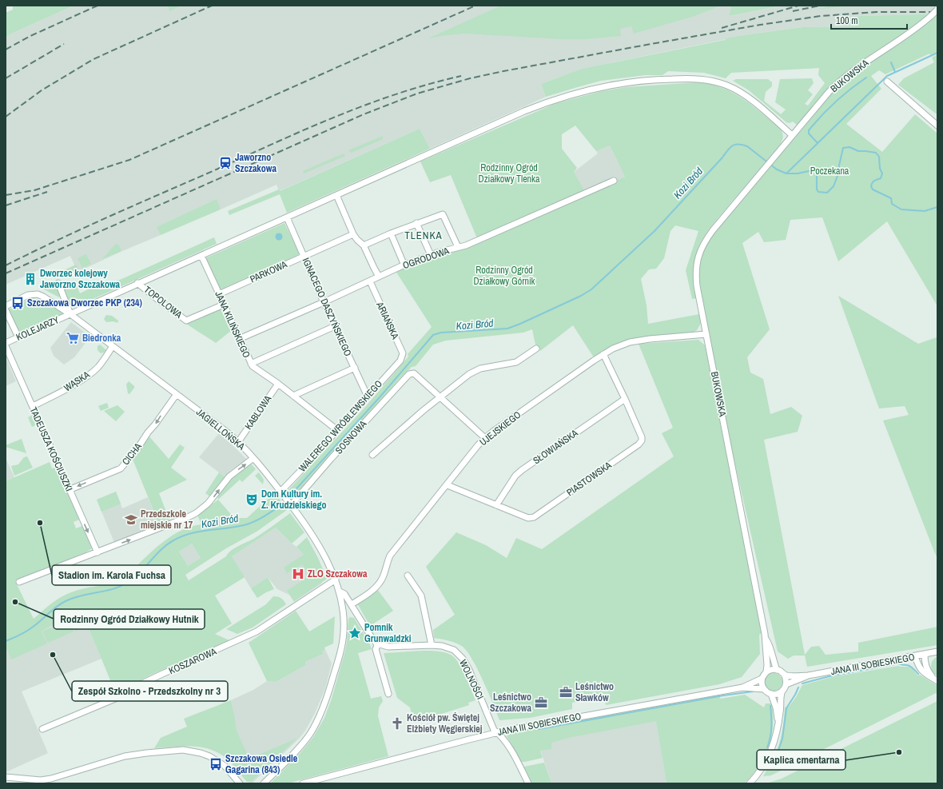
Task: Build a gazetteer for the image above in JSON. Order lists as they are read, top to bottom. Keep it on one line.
{"streets":{"street":["BUKOWSKA","OGRODOWA","PARKOWA","TOPOLOWA","IGNACEGO DASZYŃSKIEGO","ARIAŃSKA","JANA KILIŃSKIEGO","KOLEJARZY","WĄSKA","KABLOWA","WALEREGO WRÓBLEWSKIEGO","UJEJSKIEGO","JAGIELLOŃSKA","SOSNOWA","SŁOWIAŃSKA","TADEUSZA KOŚCIUSZKI","CICHA","PIASTOWSKA","KOSZAROWA","JANA III SOBIESKIEGO","WOLNOŚCI"]},"crossings":[["BUKOWSKA","KOLEJARZY"],["BUKOWSKA","UJEJSKIEGO"],["OGRODOWA","IGNACEGO DASZYŃSKIEGO"],["OGRODOWA","ARIAŃSKA"],["OGRODOWA","JANA KILIŃSKIEGO"],["PARKOWA","IGNACEGO DASZYŃSKIEGO"],["PARKOWA","JANA KILIŃSKIEGO"],["TOPOLOWA","JANA KILIŃSKIEGO"],["TOPOLOWA","KOLEJARZY"],["IGNACEGO DASZYŃSKIEGO","KOLEJARZY"],["IGNACEGO DASZYŃSKIEGO","WALEREGO WRÓBLEWSKIEGO"],["ARIAŃSKA","WALEREGO WRÓBLEWSKIEGO"],["JANA KILIŃSKIEGO","KOLEJARZY"],["JANA KILIŃSKIEGO","KABLOWA"],["JANA KILIŃSKIEGO","WALEREGO WRÓBLEWSKIEGO"],["KOLEJARZY","JAGIELLOŃSKA"],["WĄSKA","JAGIELLOŃSKA"],["WĄSKA","TADEUSZA KOŚCIUSZKI"],["KABLOWA","JAGIELLOŃSKA"],["WALEREGO WRÓBLEWSKIEGO","JAGIELLOŃSKA"],["UJEJSKIEGO","JAGIELLOŃSKA"],["UJEJSKIEGO","PIASTOWSKA"],["JAGIELLOŃSKA","SOSNOWA"],["JAGIELLOŃSKA","CICHA"],["JAGIELLOŃSKA","KOSZAROWA"],["SŁOWIAŃSKA","PIASTOWSKA"],["TADEUSZA KOŚCIUSZKI","CICHA"],["JANA III SOBIESKIEGO","WOLNOŚCI"]],"one_way":["CICHA"],"districts":["TLENKA"],"water":["Kozi Bród"],"parks":["Rodzinny Ogród Działkowy Tlenka","Poczekana","Rodzinny Ogród Działkowy Górnik"],"places":{"station":["Jaworzno Szczakowa"],"building":["Dworzec kolejowy Jaworzno Szczakowa"],"bus stop":["Szczakowa Dworzec PKP (234)","Szczakowa Osiedle Gagarina (843)"],"supermarket":["Biedronka"],"theatre":["Dom Kultury im. Z. Krudzielskiego"],"school or university":["Przedszkole miejskie nr 17"],"other":["Stadion im. Karola Fuchsa","Rodzinny Ogród Działkowy Hutnik","Zespół Szkolno - Przedszkolny nr 3","Kaplica cmentarna"],"hospital":["ZLO Szczakowa"],"place":["Pomnik Grunwaldzki"],"office":["Leśnictwo Sławków","Leśnictwo Szczakowa"],"church":["Kościół pw. Świętej Elżbiety Węgierskiej"]},"scale_bar":"100 m"}
